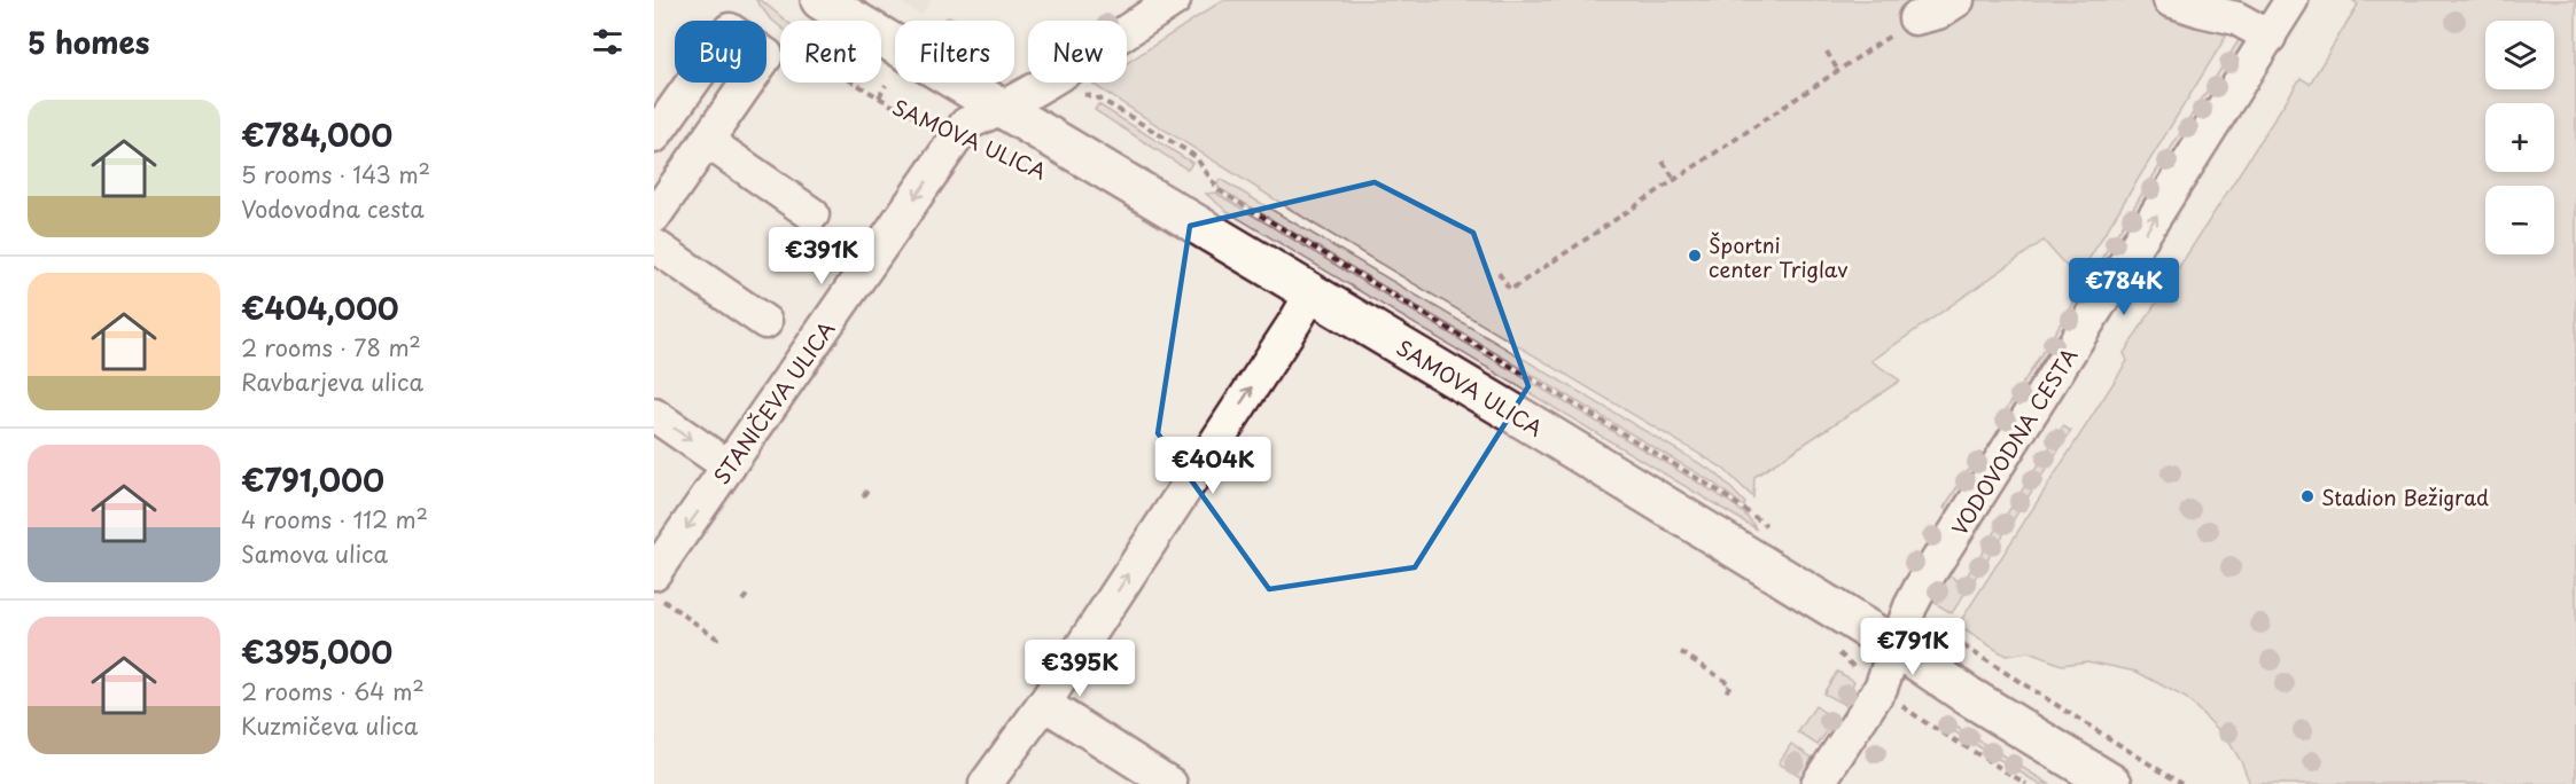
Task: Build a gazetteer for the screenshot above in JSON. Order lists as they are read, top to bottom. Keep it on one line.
{"streets":{"main road":["SAMOVA ULICA"],"street":["STANIČEVA ULICA","VODOVODNA CESTA"]},"crossings":[["SAMOVA ULICA","STANIČEVA ULICA"],["SAMOVA ULICA","VODOVODNA CESTA"]],"one_way":["STANIČEVA ULICA","VODOVODNA CESTA"],"places":["Športni center Triglav","Stadion Bežigrad"],"page":{"heading":"5 homes","map_buttons":["+","−"],"chip":["Buy","Rent","Filters","New"],"list":[{"name":"€784,000","note":"5 rooms · 143 m² · Vodovodna cesta"},{"name":"€404,000","note":"2 rooms · 78 m² · Ravbarjeva ulica"},{"name":"€791,000","note":"4 rooms · 112 m² · Samova ulica"},{"name":"€395,000","note":"2 rooms · 64 m² · Kuzmičeva ulica"}],"price":["€391K","€784K","€404K","€791K","€395K"]}}
